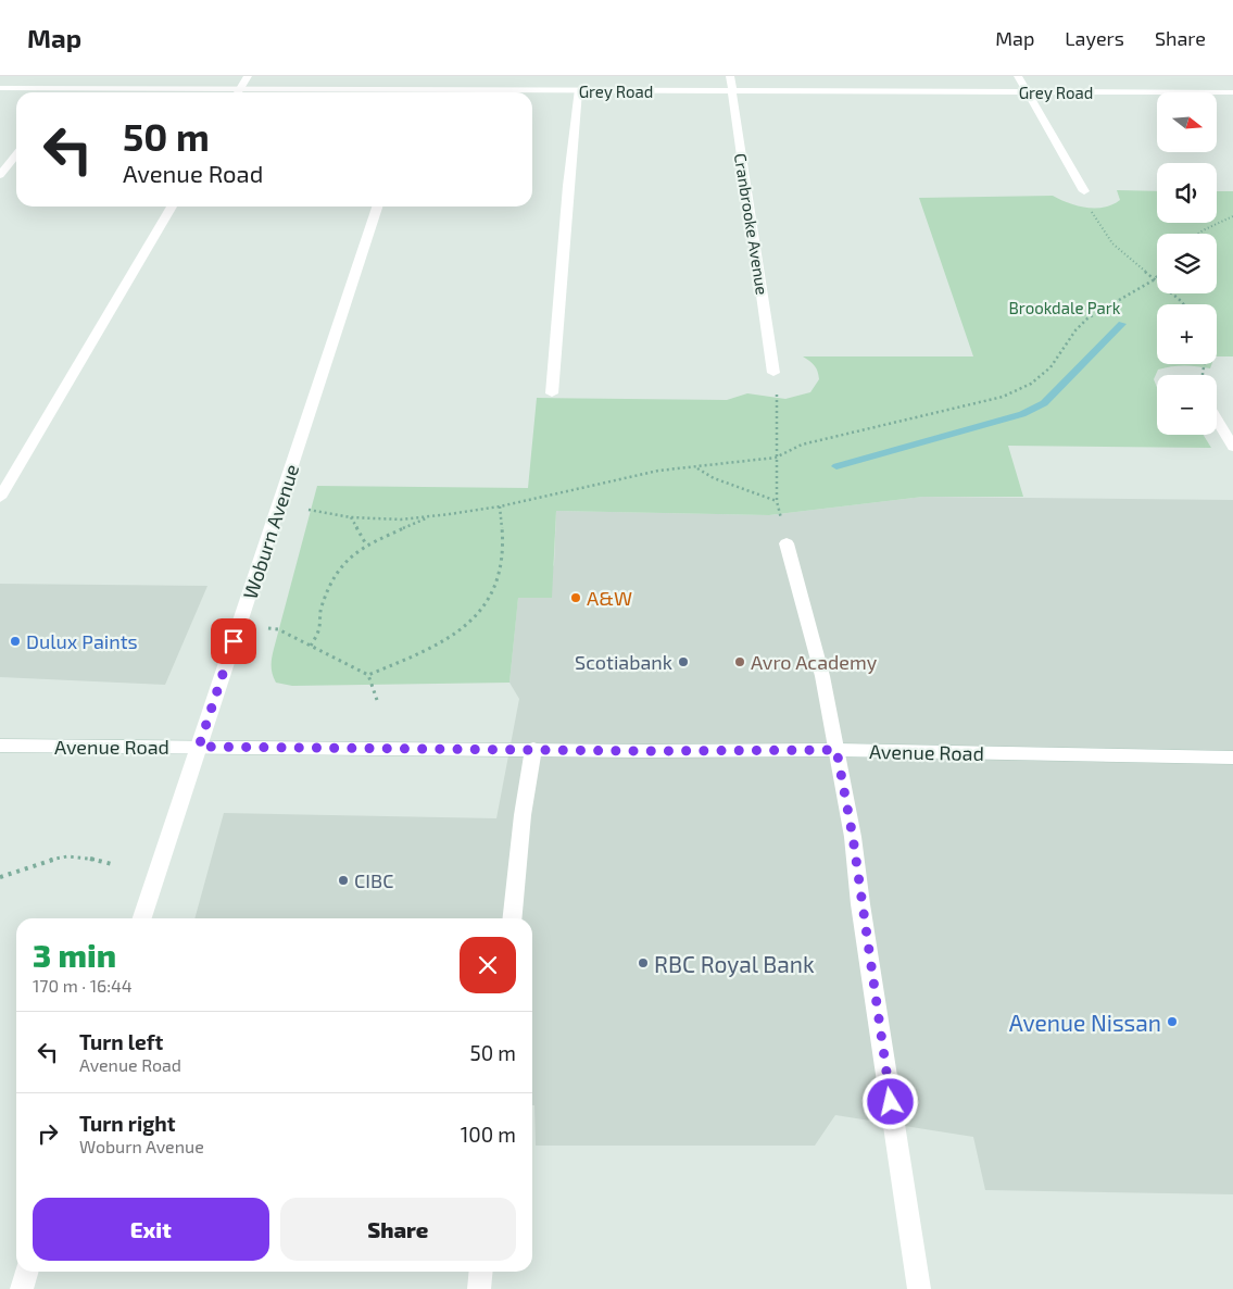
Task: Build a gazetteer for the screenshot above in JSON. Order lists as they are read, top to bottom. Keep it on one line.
{"streets":{"street":["Grey Road","Cranbrooke Avenue","Woburn Avenue","Avenue Road"]},"crossings":[["Grey Road","Cranbrooke Avenue"],["Woburn Avenue","Avenue Road"]],"parks":["Brookdale Park"],"places":["A&W","Dulux Paints","Scotiabank","Avro Academy","CIBC","RBC Royal Bank","Avenue Nissan"],"north":"right","page":{"header":"Map","nav":["Map","Layers","Share"],"map_buttons":["+","−"],"turn":["50 m","Avenue Road"],"heading":["3 min","170 m · 16:44"],"list":[{"name":"Turn left","note":"Avenue Road","value":"50 m"},{"name":"Turn right","note":"Woburn Avenue","value":"100 m"}],"buttons":["Exit","Share"]}}
